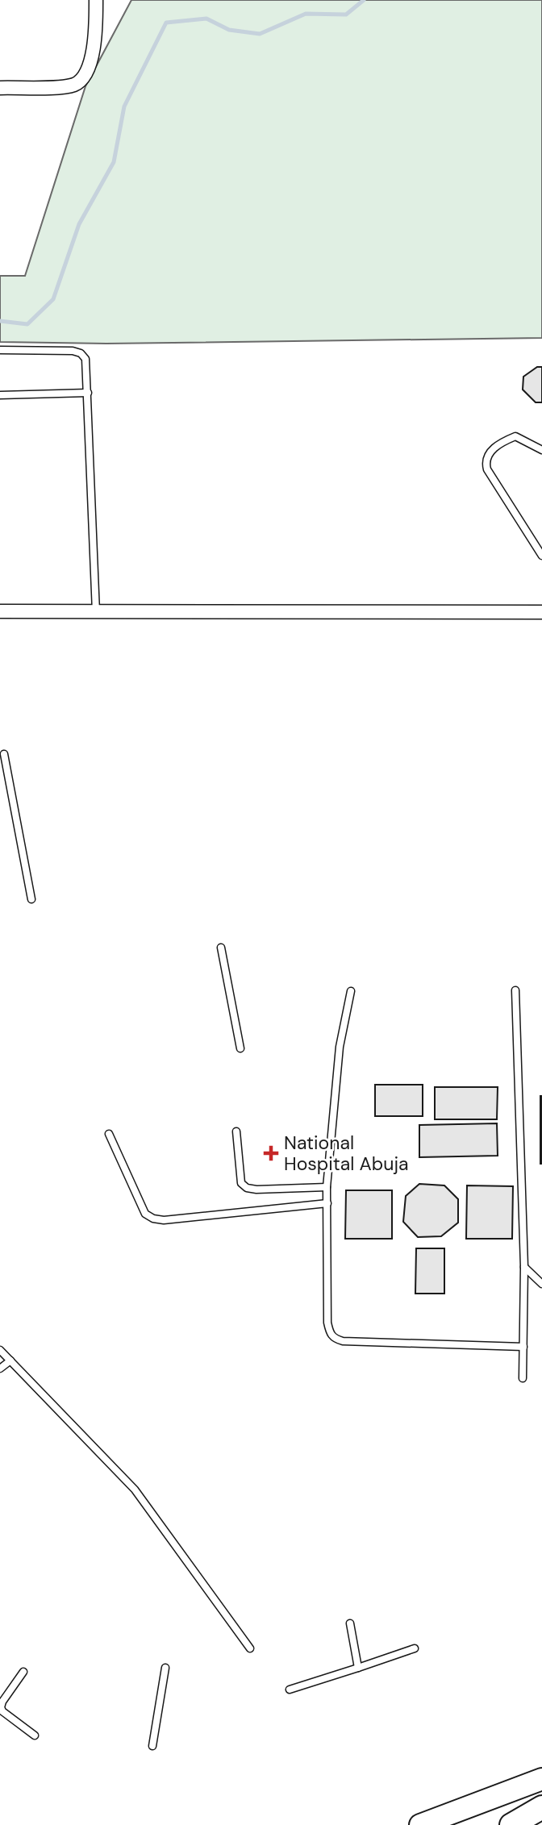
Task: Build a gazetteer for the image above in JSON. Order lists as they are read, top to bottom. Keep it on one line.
{"places":{"health":["National Hospital Abuja"]}}
